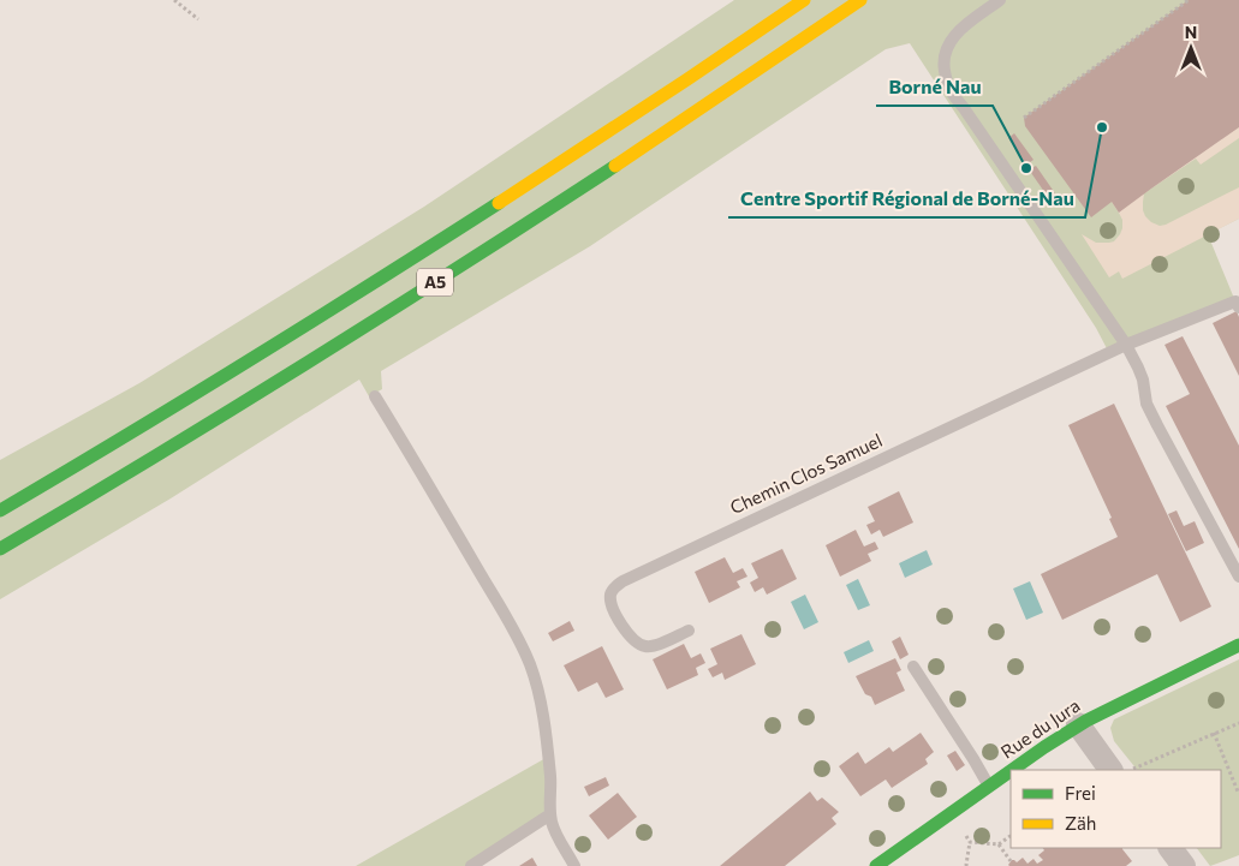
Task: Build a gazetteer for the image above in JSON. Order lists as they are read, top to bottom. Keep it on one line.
{"streets":{"main road":["A5","Rue du Jura"],"lane":["Chemin Clos Samuel"]},"places":["Centre Sportif Régional de Borné-Nau","Borné Nau"],"legend":["Frei","Zäh"],"north":"top"}
